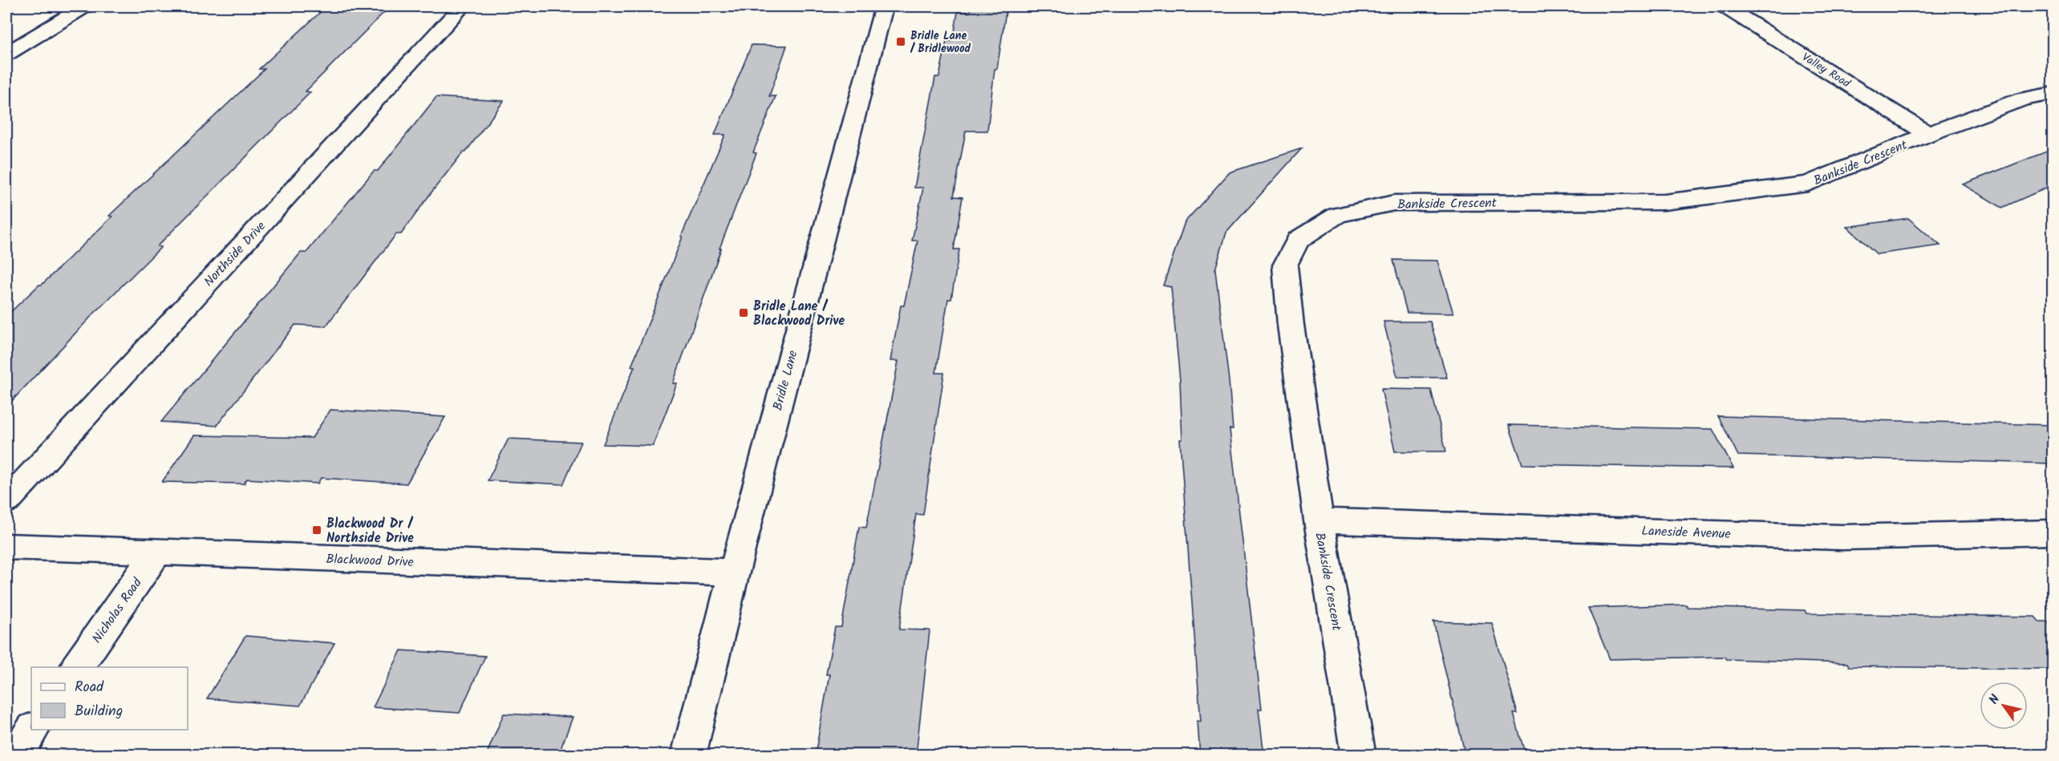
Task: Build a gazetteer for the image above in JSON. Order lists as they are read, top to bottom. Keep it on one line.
{"streets":{"street":["Valley Road","Bankside Crescent","Northside Drive","Bridle Lane","Laneside Avenue","Blackwood Drive","Nicholas Road"]},"crossings":[["Valley Road","Bankside Crescent"],["Bankside Crescent","Laneside Avenue"],["Bridle Lane","Blackwood Drive"],["Blackwood Drive","Nicholas Road"]],"places":{"transit":["Bridle Lane / Bridlewood","Bridle Lane / Blackwood Drive","Blackwood Dr / Northside Drive"]},"legend":["Road","Building"],"north":"top left"}
